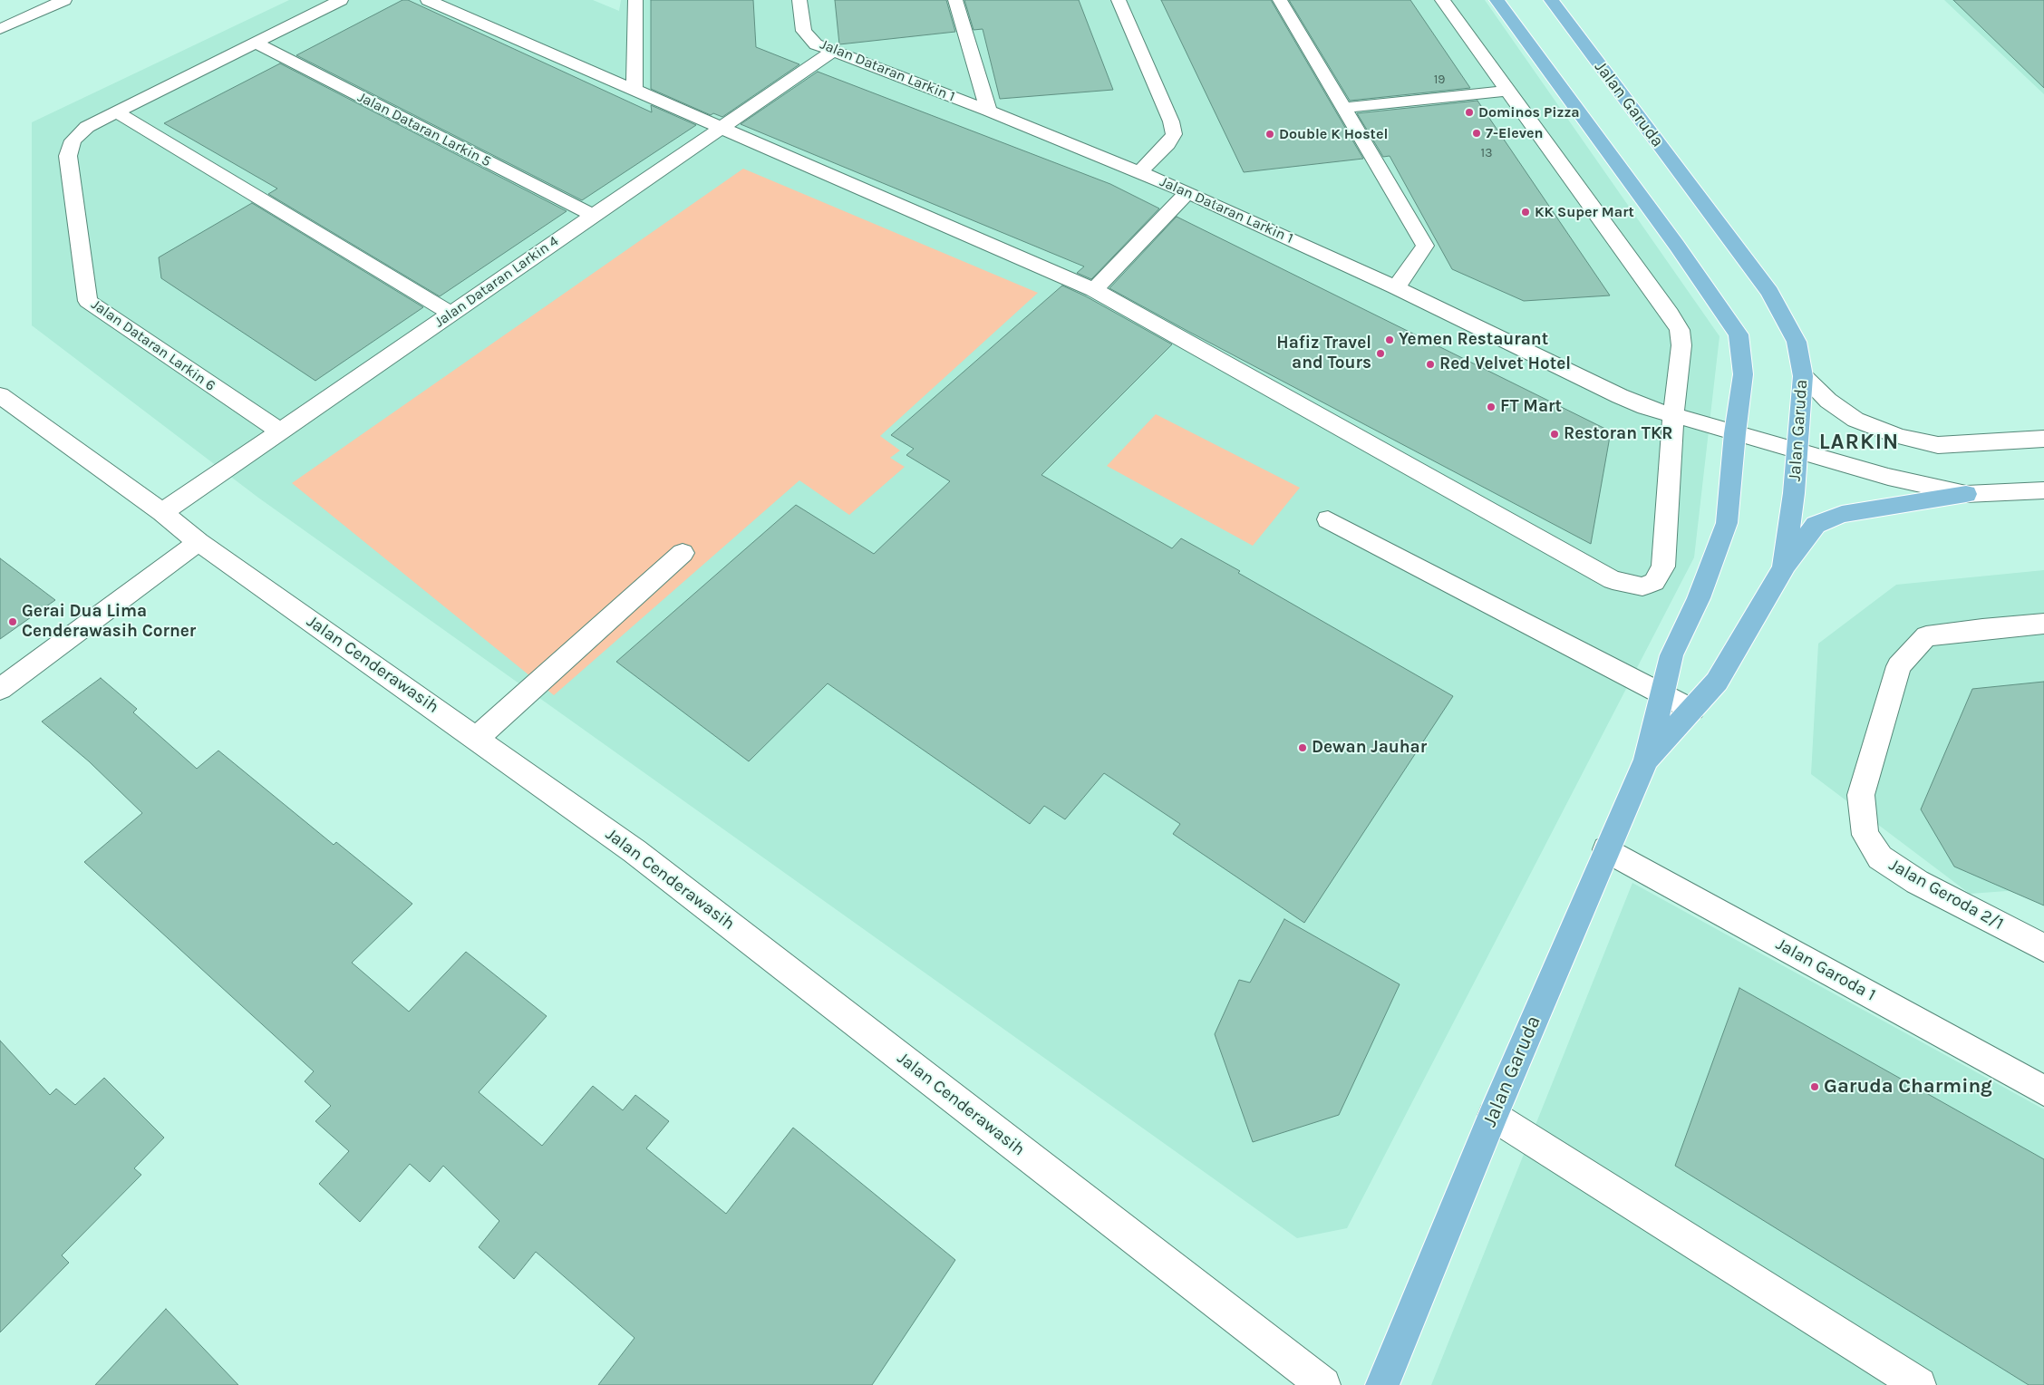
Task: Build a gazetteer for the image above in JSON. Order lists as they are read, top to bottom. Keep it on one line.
{"streets":{"main road":["Jalan Garuda"],"street":["Jalan Dataran Larkin 1","Jalan Dataran Larkin 5","Jalan Dataran Larkin 4","Jalan Dataran Larkin 6","Jalan Cenderawasih","Jalan Geroda 2/1","Jalan Garoda 1"]},"crossings":[["Jalan Dataran Larkin 1","Jalan Garuda"],["Jalan Dataran Larkin 1","Jalan Dataran Larkin 4"],["Jalan Garuda","Jalan Garoda 1"],["Jalan Dataran Larkin 5","Jalan Dataran Larkin 4"],["Jalan Dataran Larkin 4","Jalan Dataran Larkin 6"],["Jalan Dataran Larkin 4","Jalan Cenderawasih"]],"districts":["LARKIN"],"places":["Dominos Pizza","7-Eleven","Double K Hostel","KK Super Mart","Yemen Restaurant","Hafiz Travel and Tours","Red Velvet Hotel","FT Mart","Restoran TKR","Gerai Dua Lima Cenderawasih Corner","Dewan Jauhar","Garuda Charming"],"house_numbers":["19","13"]}
